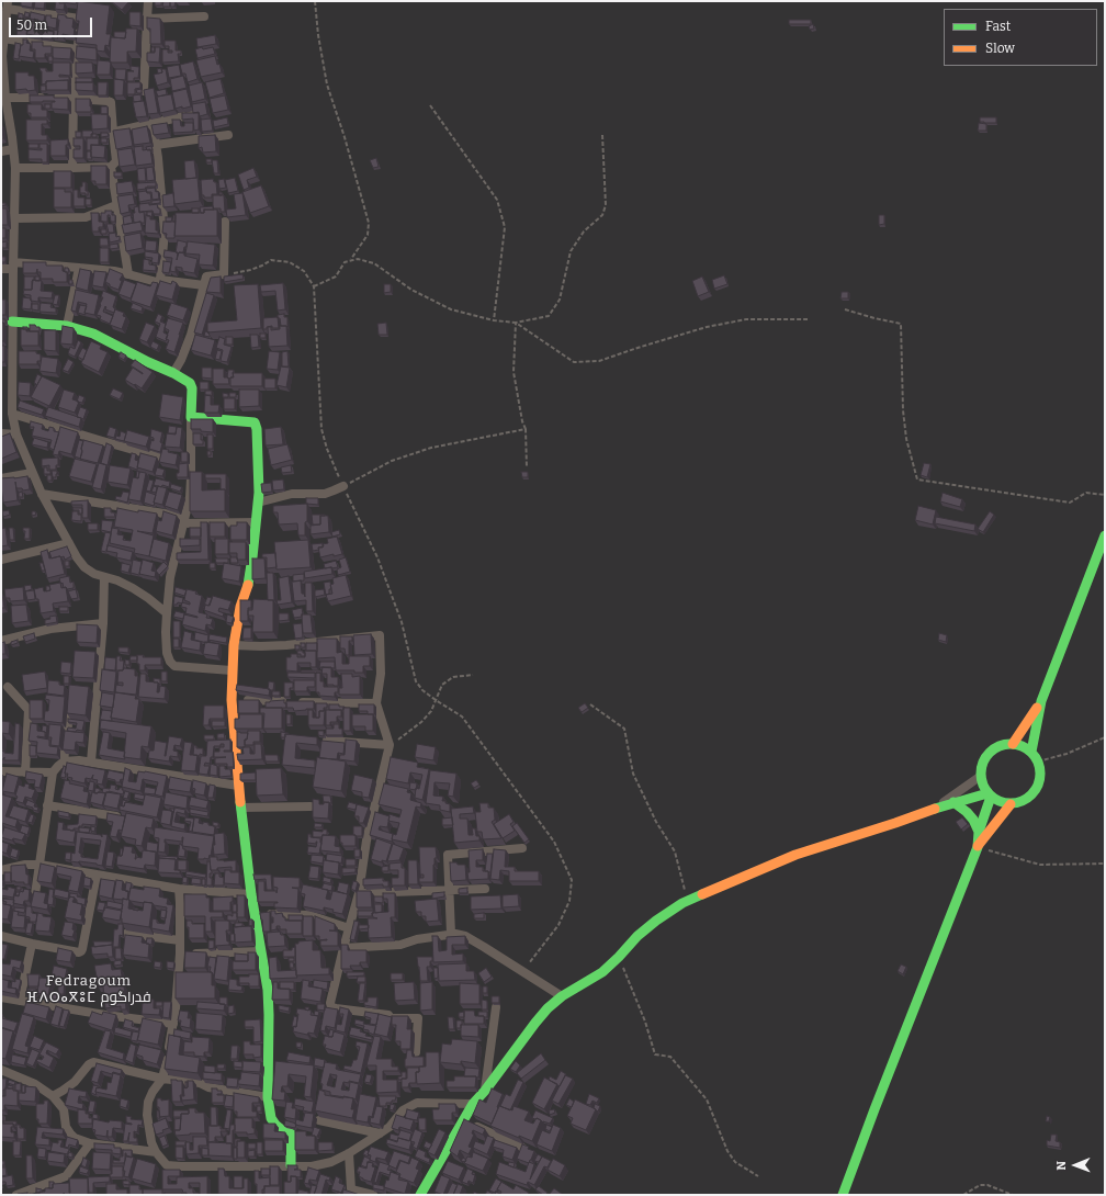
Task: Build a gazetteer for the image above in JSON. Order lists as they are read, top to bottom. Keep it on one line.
{"districts":["Fedragoum ⴼⴷⵔⴰⴳⵓⵎ فدراگوم"],"legend":["Fast","Slow"],"scale_bar":"50 m","north":"left"}
